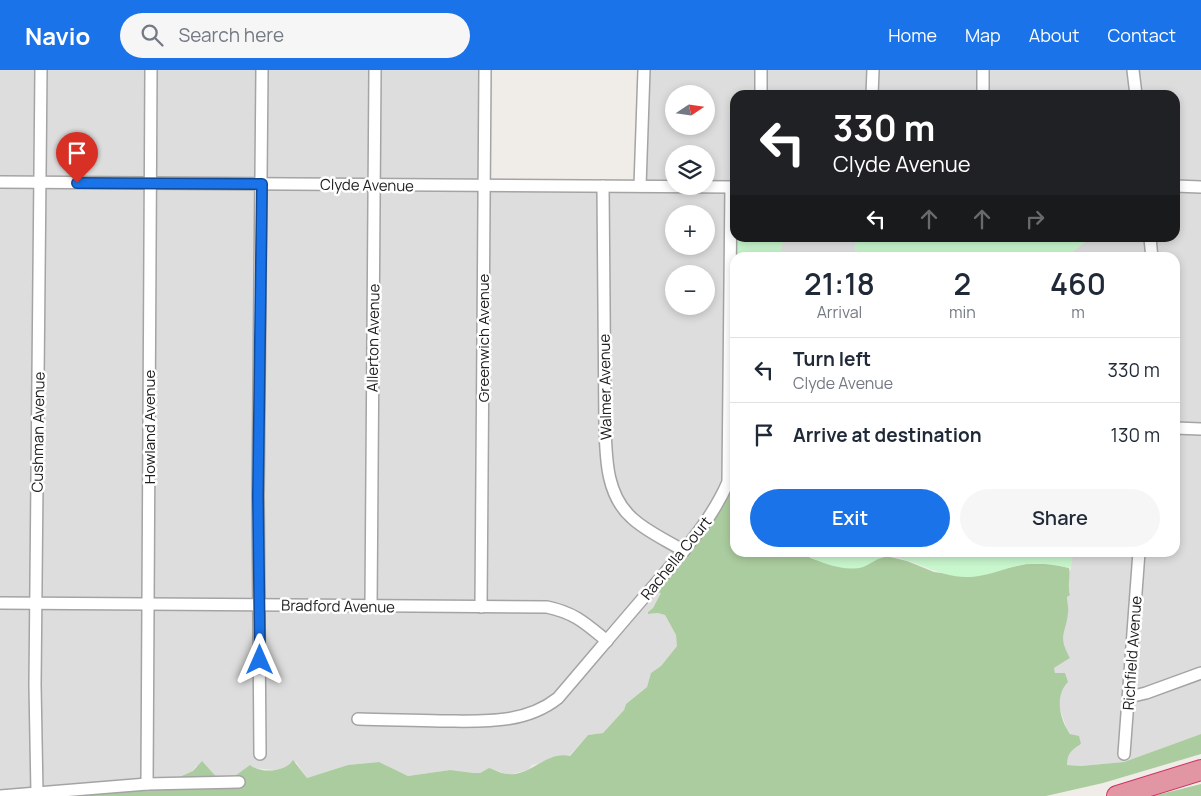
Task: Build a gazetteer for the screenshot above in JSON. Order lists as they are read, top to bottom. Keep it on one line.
{"streets":{"street":["Clyde Avenue","Allerton Avenue","Greenwich Avenue","Walmer Avenue","Howland Avenue","Cushman Avenue","Rachella Court","Bradford Avenue","Richfield Avenue"]},"crossings":[["Clyde Avenue","Allerton Avenue"],["Clyde Avenue","Greenwich Avenue"],["Clyde Avenue","Walmer Avenue"],["Clyde Avenue","Howland Avenue"],["Clyde Avenue","Cushman Avenue"],["Allerton Avenue","Bradford Avenue"],["Greenwich Avenue","Bradford Avenue"],["Walmer Avenue","Rachella Court"],["Howland Avenue","Bradford Avenue"],["Cushman Avenue","Bradford Avenue"],["Rachella Court","Bradford Avenue"]],"north":"right","page":{"header":"Navio","search":"Search here","nav":["Home","Map","About","Contact"],"map_buttons":["+","−"],"turn":["330 m","Clyde Avenue"],"eta":["21:18","Arrival","2","min","460","m"],"list":[{"name":"Turn left","note":"Clyde Avenue","value":"330 m"},{"name":"Arrive at destination","value":"130 m"}],"buttons":["Exit","Share"]}}
